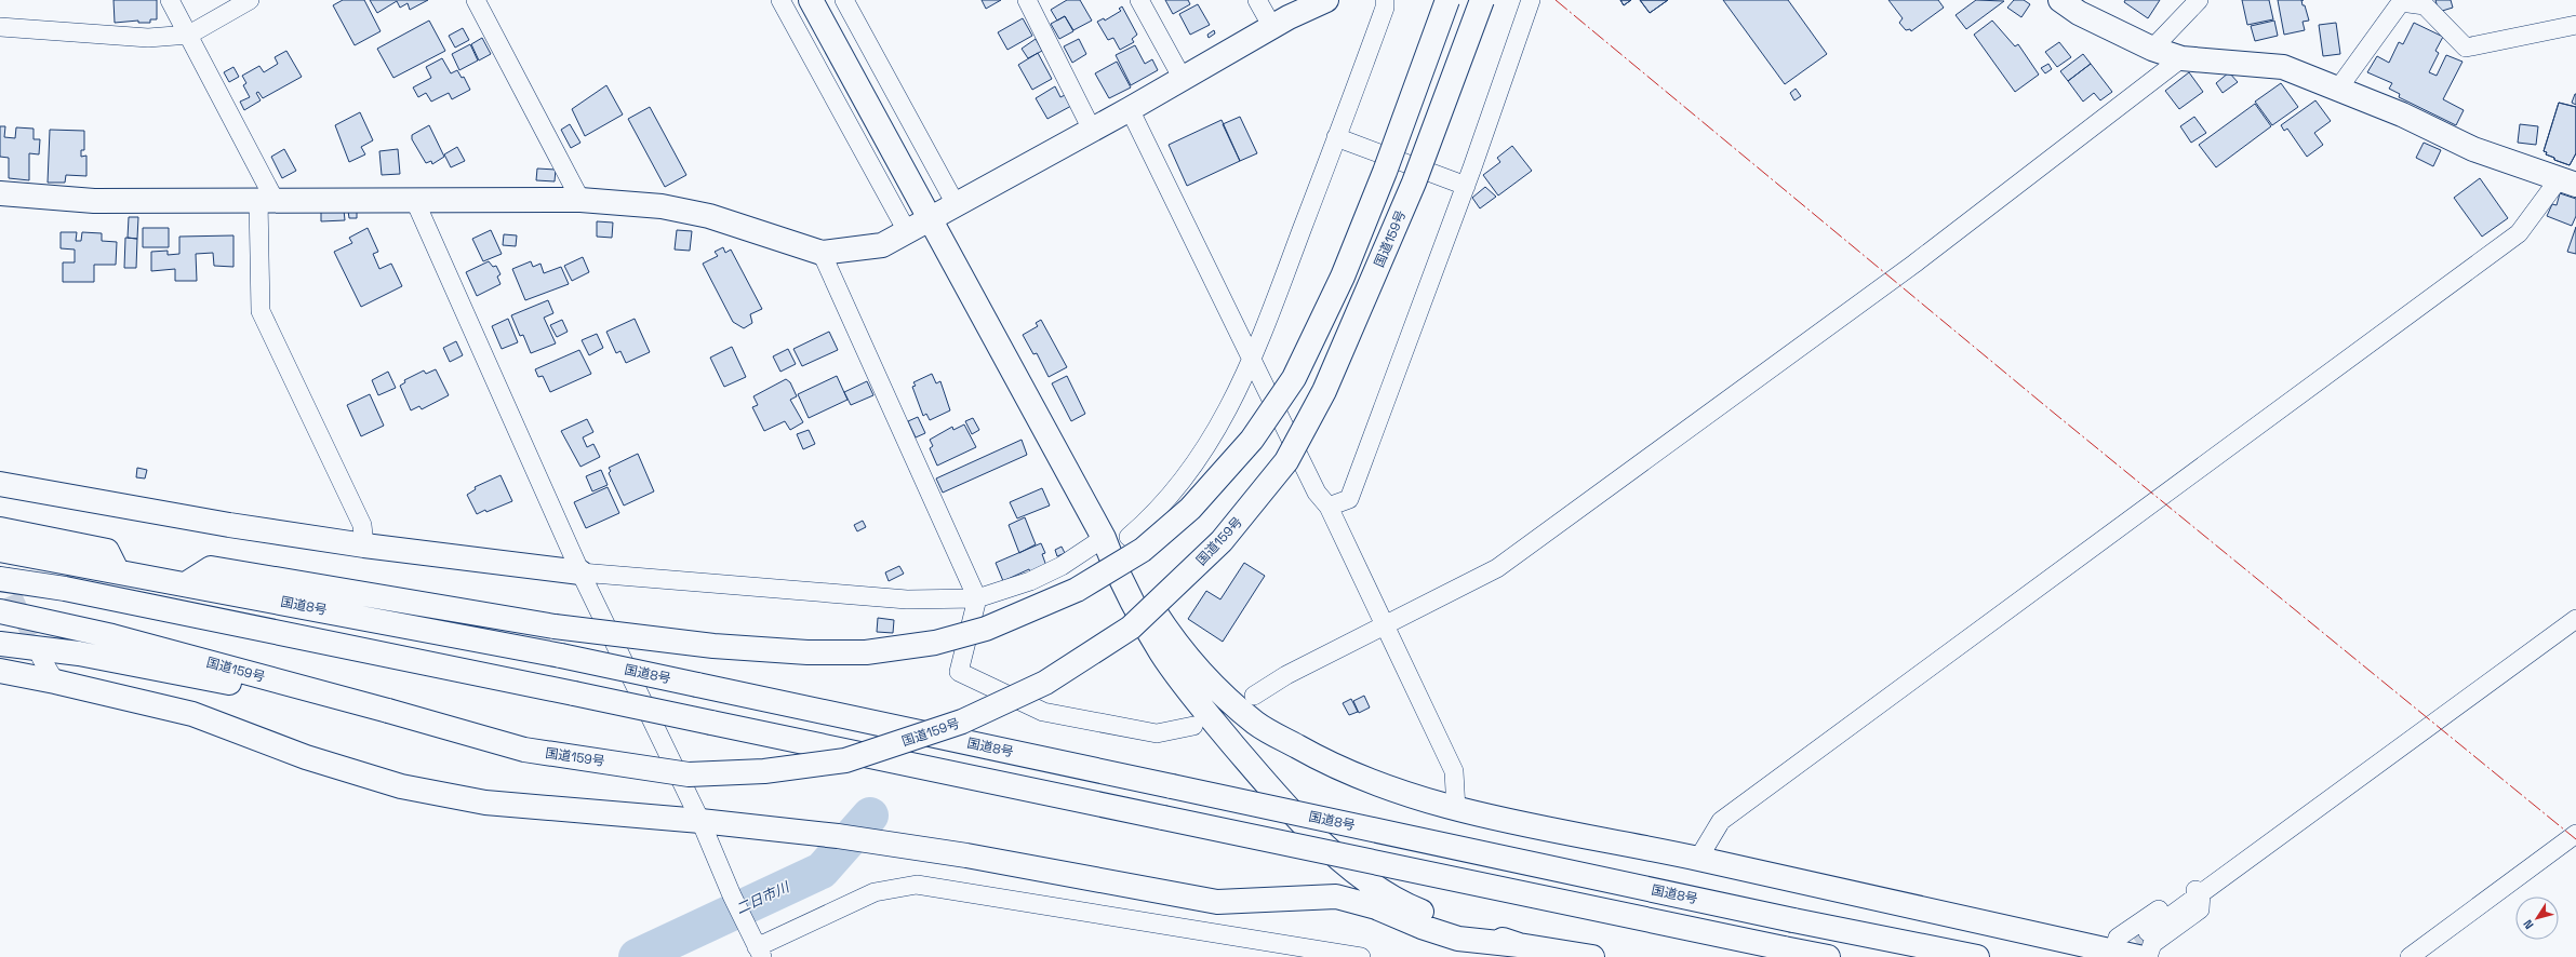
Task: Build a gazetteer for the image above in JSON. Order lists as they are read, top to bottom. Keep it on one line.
{"streets":{"main road":["国道159号","国道8号"]},"water":["二日市川"],"north":"bottom left"}
